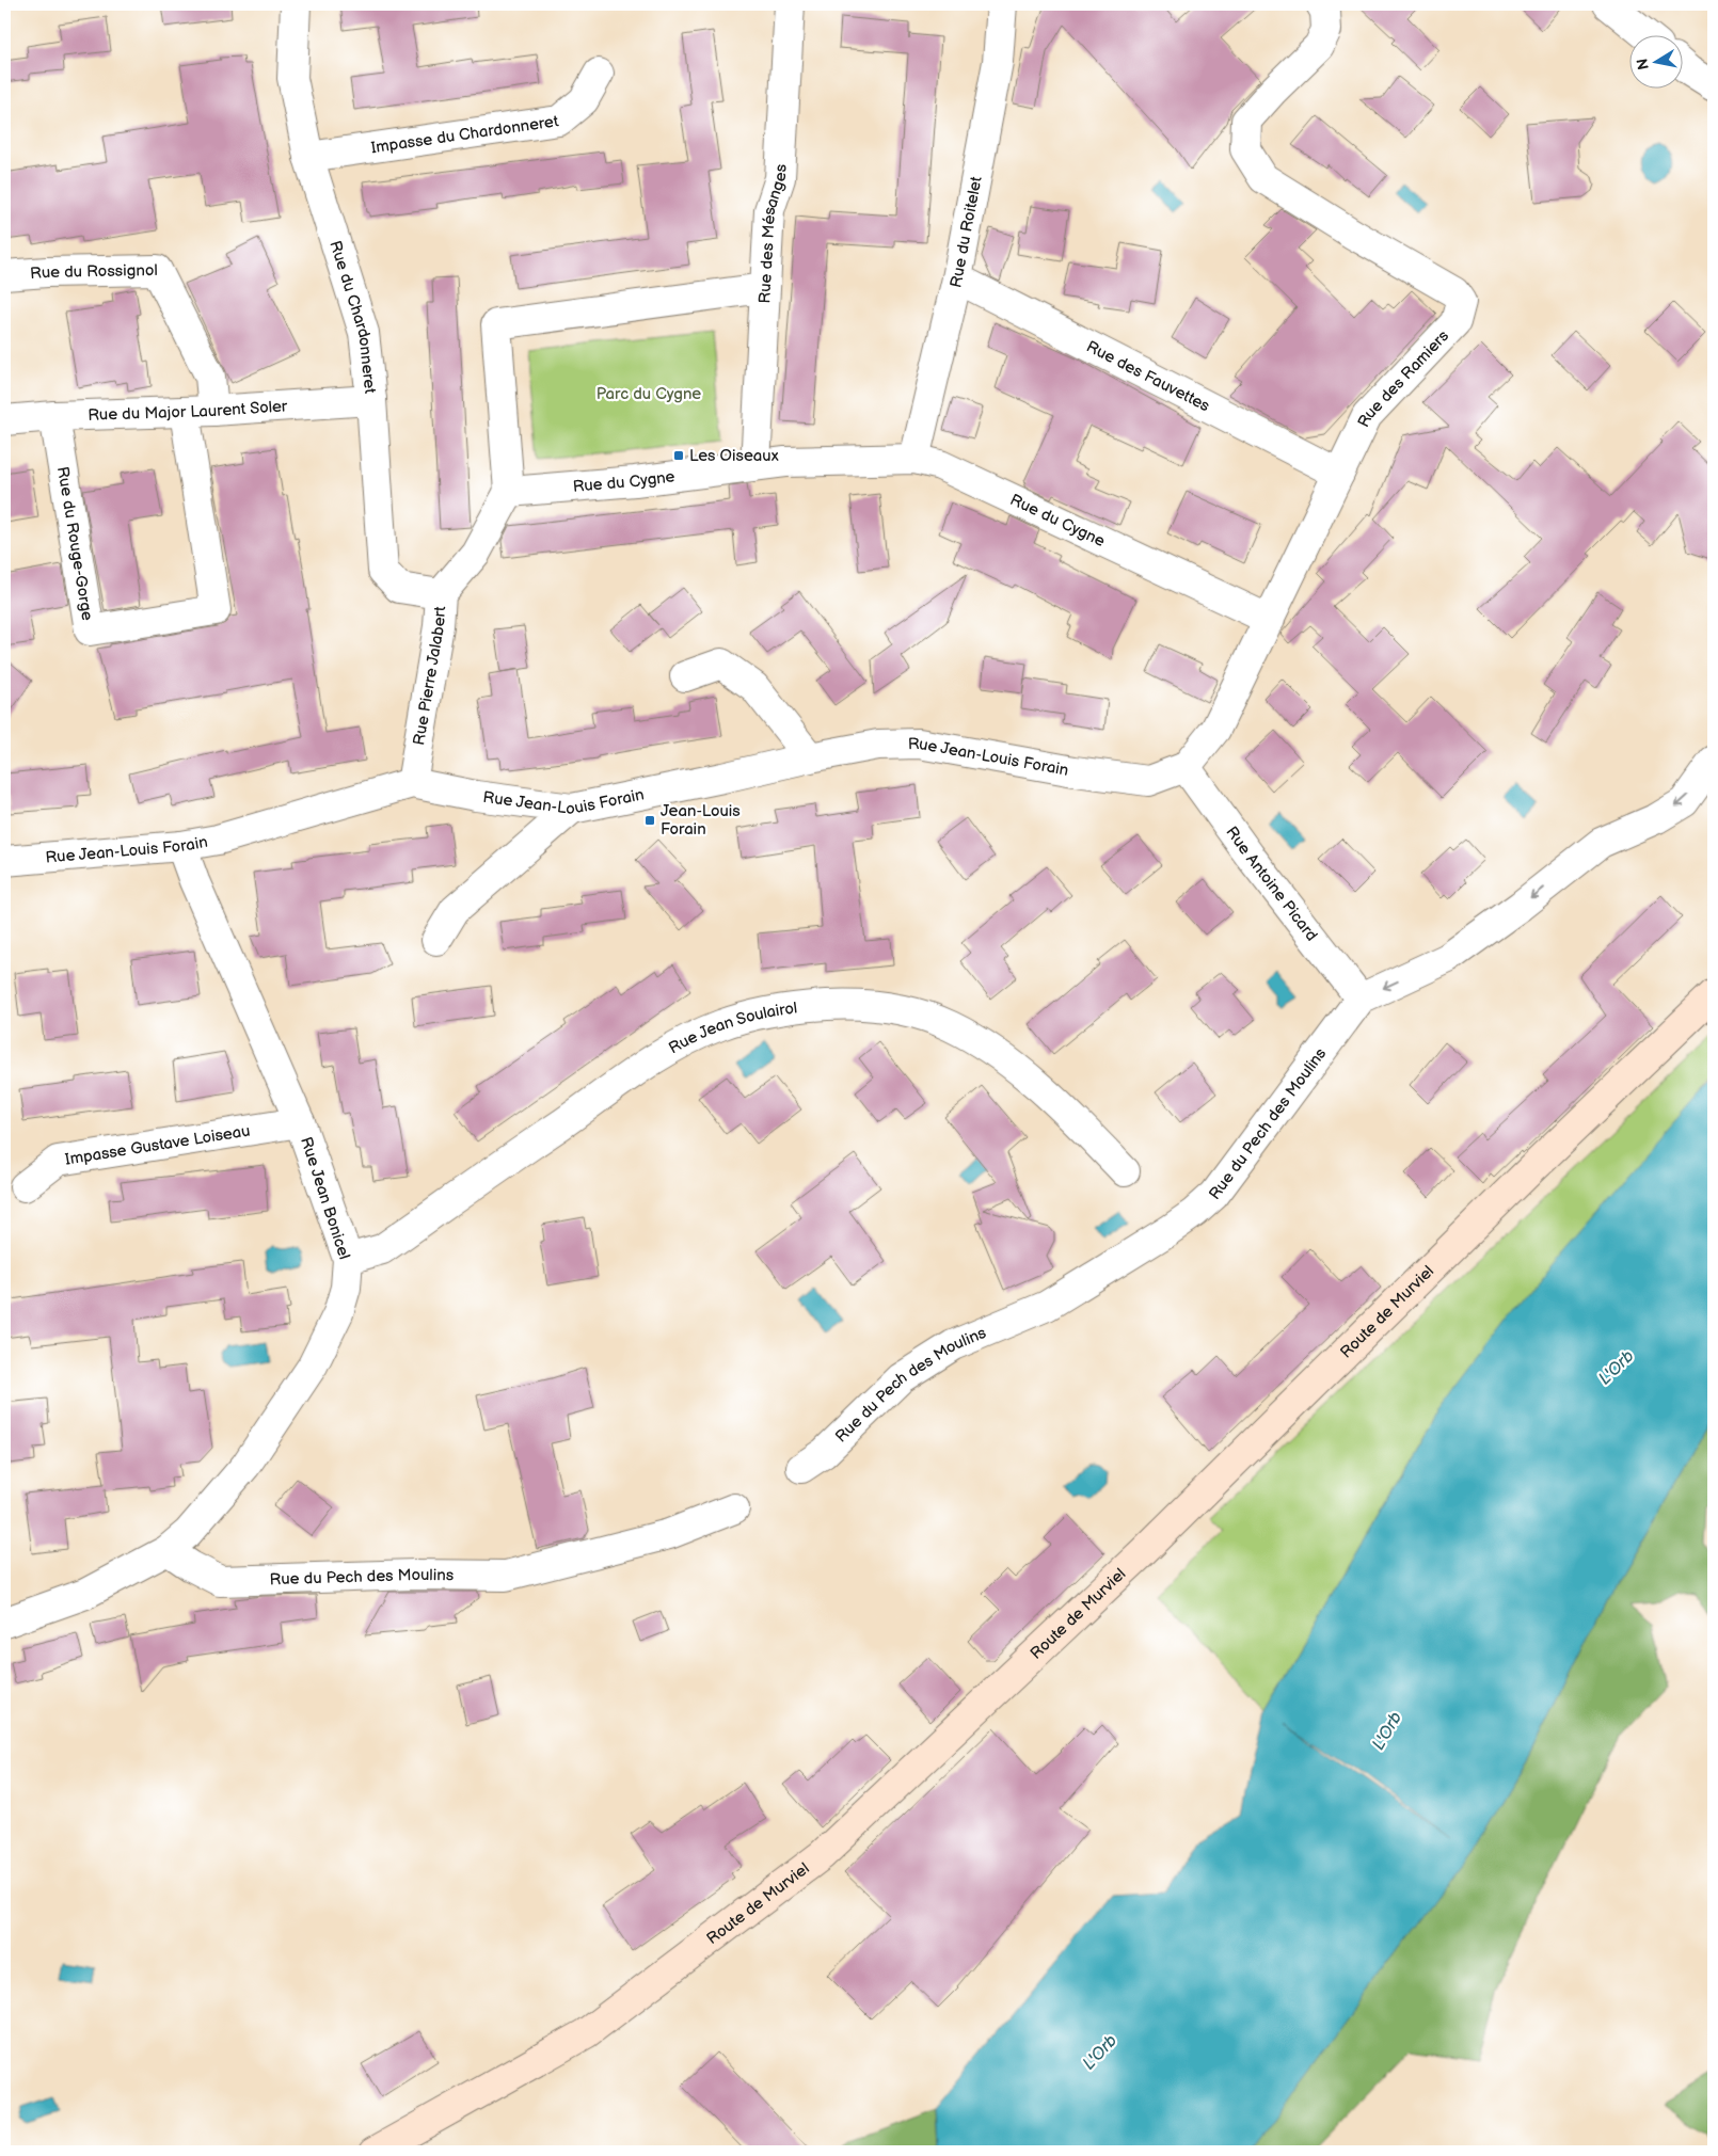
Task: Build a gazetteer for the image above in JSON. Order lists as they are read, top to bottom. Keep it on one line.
{"streets":{"main road":["Route de Murviel"],"street":["Impasse du Chardonneret","Rue du Roitelet","Rue des Mésanges","Rue du Rossignol","Rue du Chardonneret","Rue des Fauvettes","Rue des Ramiers","Rue du Major Laurent Soler","Rue du Cygne","Rue du Rouge-Gorge","Rue Pierre Jalabert","Rue Jean-Louis Forain","Rue Antoine Picard","Rue Jean Soulairol","Rue du Pech des Moulins","Impasse Gustave Loiseau","Rue Jean Bonicel"]},"crossings":[["Impasse du Chardonneret","Rue du Chardonneret"],["Rue du Roitelet","Rue des Fauvettes"],["Rue du Roitelet","Rue du Cygne"],["Rue des Mésanges","Rue du Cygne"],["Rue du Rossignol","Rue du Major Laurent Soler"],["Rue du Chardonneret","Rue du Major Laurent Soler"],["Rue du Chardonneret","Rue Pierre Jalabert"],["Rue des Fauvettes","Rue des Ramiers"],["Rue des Ramiers","Rue du Cygne"],["Rue des Ramiers","Rue Jean-Louis Forain"],["Rue des Ramiers","Rue Antoine Picard"],["Rue du Major Laurent Soler","Rue du Rouge-Gorge"],["Rue du Cygne","Rue Pierre Jalabert"],["Rue Pierre Jalabert","Rue Jean-Louis Forain"],["Rue Jean-Louis Forain","Rue Antoine Picard"],["Rue Jean-Louis Forain","Rue Jean Bonicel"],["Rue Antoine Picard","Rue du Pech des Moulins"],["Rue Jean Soulairol","Rue Jean Bonicel"],["Rue du Pech des Moulins","Rue Jean Bonicel"],["Impasse Gustave Loiseau","Rue Jean Bonicel"]],"water":["L'Orb"],"parks":["Parc du Cygne"],"places":{"transit":["Les Oiseaux","Jean-Louis Forain"]},"north":"left"}
